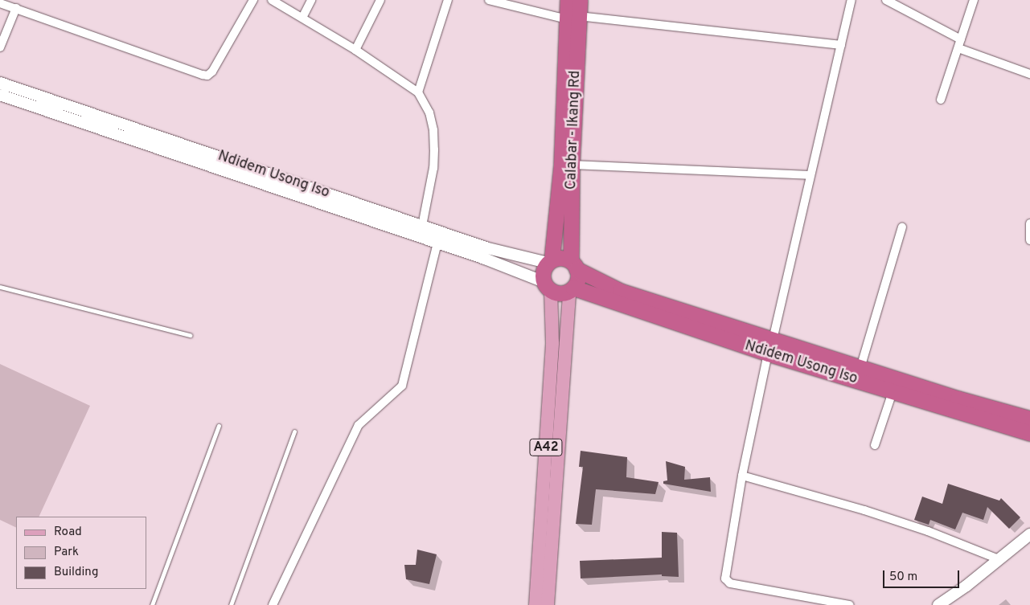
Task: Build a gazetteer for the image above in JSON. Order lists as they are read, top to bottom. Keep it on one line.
{"streets":{"highway":["Calabar - Ikang Rd","Ndidem Usong Iso"],"main road":["A42"]},"crossings":[["Calabar - Ikang Rd","Ndidem Usong Iso"],["Calabar - Ikang Rd","A42"],["Ndidem Usong Iso","A42"]],"legend":["Road","Park","Building"],"scale_bar":"50 m"}
